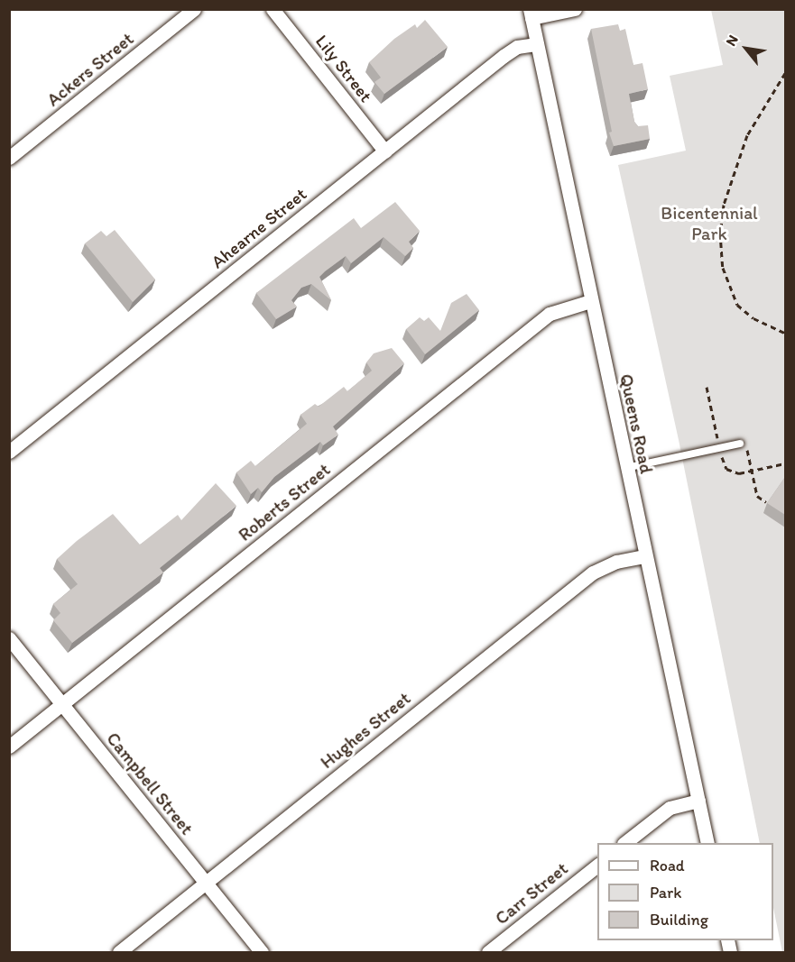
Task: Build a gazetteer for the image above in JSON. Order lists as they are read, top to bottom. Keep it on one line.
{"streets":{"street":["Lily Street","Ackers Street","Ahearne Street","Queens Road","Roberts Street","Hughes Street","Campbell Street","Carr Street"]},"crossings":[["Lily Street","Ahearne Street"],["Ahearne Street","Queens Road"],["Queens Road","Roberts Street"],["Queens Road","Hughes Street"],["Roberts Street","Campbell Street"],["Hughes Street","Campbell Street"]],"parks":["Bicentennial Park"],"legend":["Road","Park","Building"],"north":"top left"}
